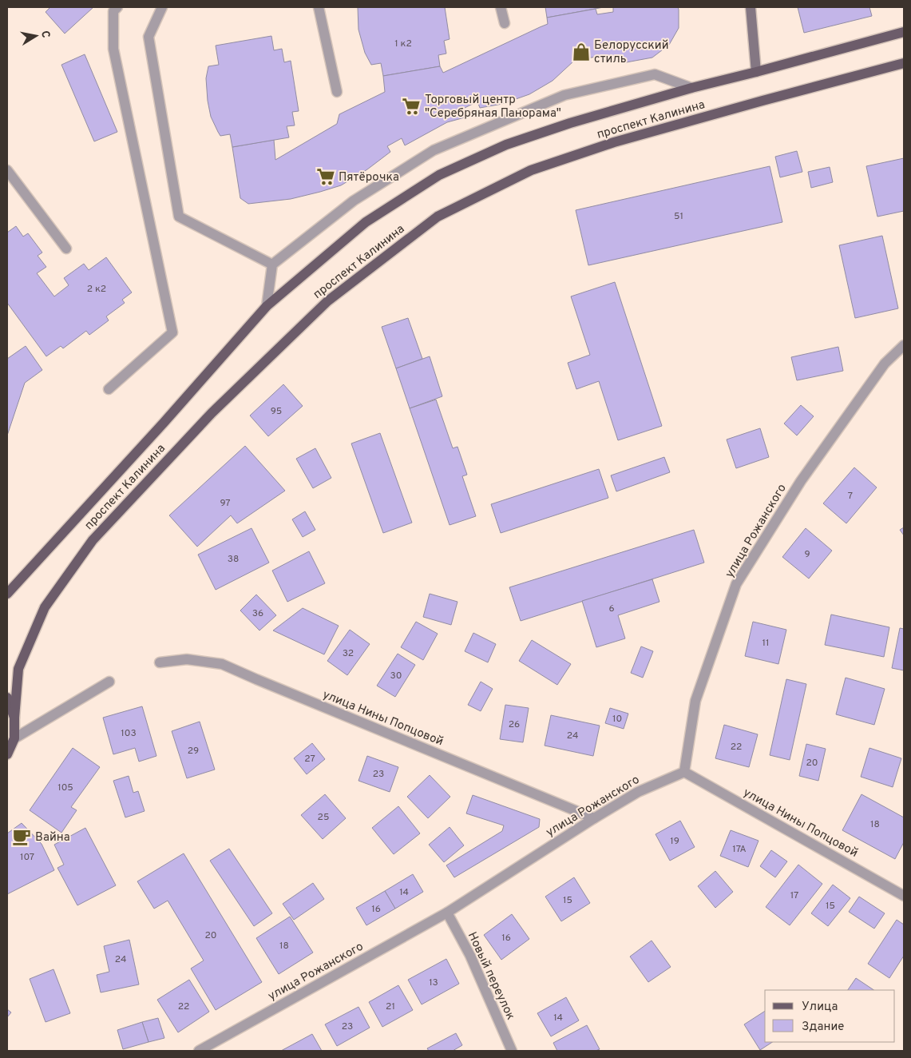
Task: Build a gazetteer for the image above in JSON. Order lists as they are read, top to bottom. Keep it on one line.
{"streets":{"main road":["проспект Калинина"],"street":["улица Рожанского","улица Нины Попцовой","Новый переулок"]},"crossings":[["улица Рожанского","улица Нины Попцовой"],["улица Рожанского","Новый переулок"]],"places":{"shop":["Белорусский стиль"],"supermarket":["Торговый центр \"Серебряная Панорама\"","Пятёрочка"],"cafe":["Вайна"]},"house_numbers":["1 к2","51","2 к2","95","7","97","9","38","6","36","11","32","30","10","26","103","24","22","29","27","20","23","105","25","18","19","17А","107","14","17","15","15","16","20","16","18","24","13","22","21","14","23"],"legend":["Улица","Здание"],"north":"right"}
